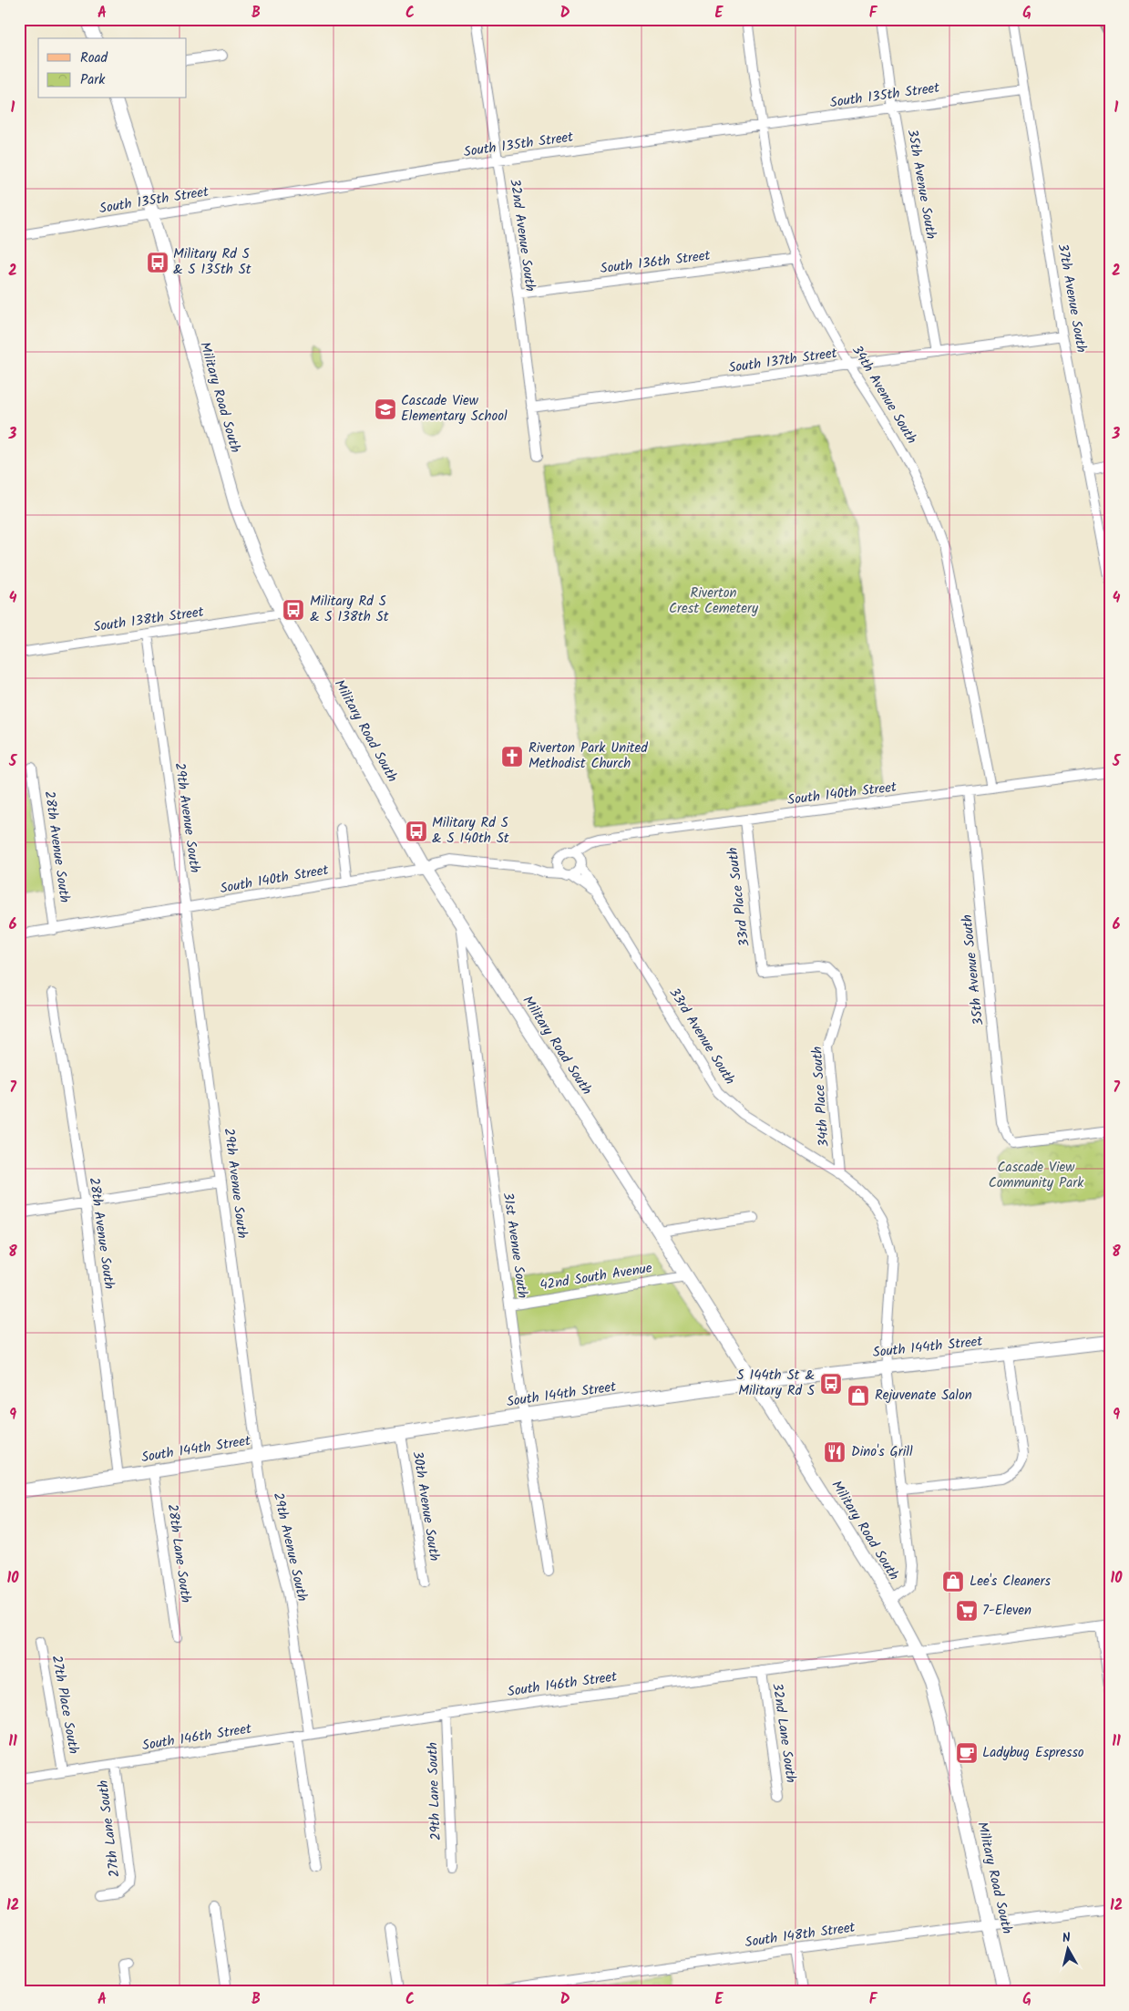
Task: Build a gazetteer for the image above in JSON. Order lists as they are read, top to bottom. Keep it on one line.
{"streets":{"street":["South 135th Street","35th Avenue South","32nd Avenue South","South 136th Street","37th Avenue South","South 137th Street","34th Avenue South","Military Road South","South 138th Street","South 140th Street","29th Avenue South","28th Avenue South","33rd Place South","33rd Avenue South","34th Place South","31st Avenue South","42nd South Avenue","South 144th Street","30th Avenue South","28th Lane South","South 146th Street","27th Place South","32nd Lane South","29th Lane South","27th Lane South","South 148th Street"]},"crossings":[["South 135th Street","35th Avenue South"],["South 135th Street","32nd Avenue South"],["South 135th Street","37th Avenue South"],["South 135th Street","34th Avenue South"],["South 135th Street","Military Road South"],["35th Avenue South","South 137th Street"],["35th Avenue South","South 140th Street"],["32nd Avenue South","South 136th Street"],["32nd Avenue South","South 137th Street"],["South 136th Street","34th Avenue South"],["37th Avenue South","South 137th Street"],["South 137th Street","34th Avenue South"],["34th Avenue South","South 140th Street"],["Military Road South","South 138th Street"],["Military Road South","South 140th Street"],["Military Road South","31st Avenue South"],["Military Road South","42nd South Avenue"],["Military Road South","South 144th Street"],["Military Road South","South 146th Street"],["Military Road South","South 148th Street"],["South 138th Street","29th Avenue South"],["South 140th Street","29th Avenue South"],["South 140th Street","28th Avenue South"],["South 140th Street","33rd Place South"],["South 140th Street","33rd Avenue South"],["29th Avenue South","South 144th Street"],["29th Avenue South","South 146th Street"],["28th Avenue South","South 144th Street"],["33rd Place South","34th Place South"],["33rd Avenue South","34th Place South"],["31st Avenue South","42nd South Avenue"],["31st Avenue South","South 144th Street"],["South 144th Street","30th Avenue South"],["South 144th Street","28th Lane South"],["South 146th Street","27th Place South"],["South 146th Street","32nd Lane South"],["South 146th Street","29th Lane South"],["South 146th Street","27th Lane South"]],"parks":["Riverton Crest Cemetery","Cascade View Community Park"],"places":{"bus stop":["Military Rd S & S 135th St","Military Rd S & S 138th St","Military Rd S & S 140th St","S 144th St & Military Rd S"],"school or university":["Cascade View Elementary School"],"church":["Riverton Park United Methodist Church"],"shop":["Rejuvenate Salon","Lee's Cleaners"],"restaurant":["Dino's Grill"],"supermarket":["7-Eleven"],"cafe":["Ladybug Espresso"]},"legend":["Road","Park"],"north":"top","grid":{"columns":["A","B","C","D","E","F","G"],"rows":["1","2","3","4","5","6","7","8","9","10","11","12"]}}
